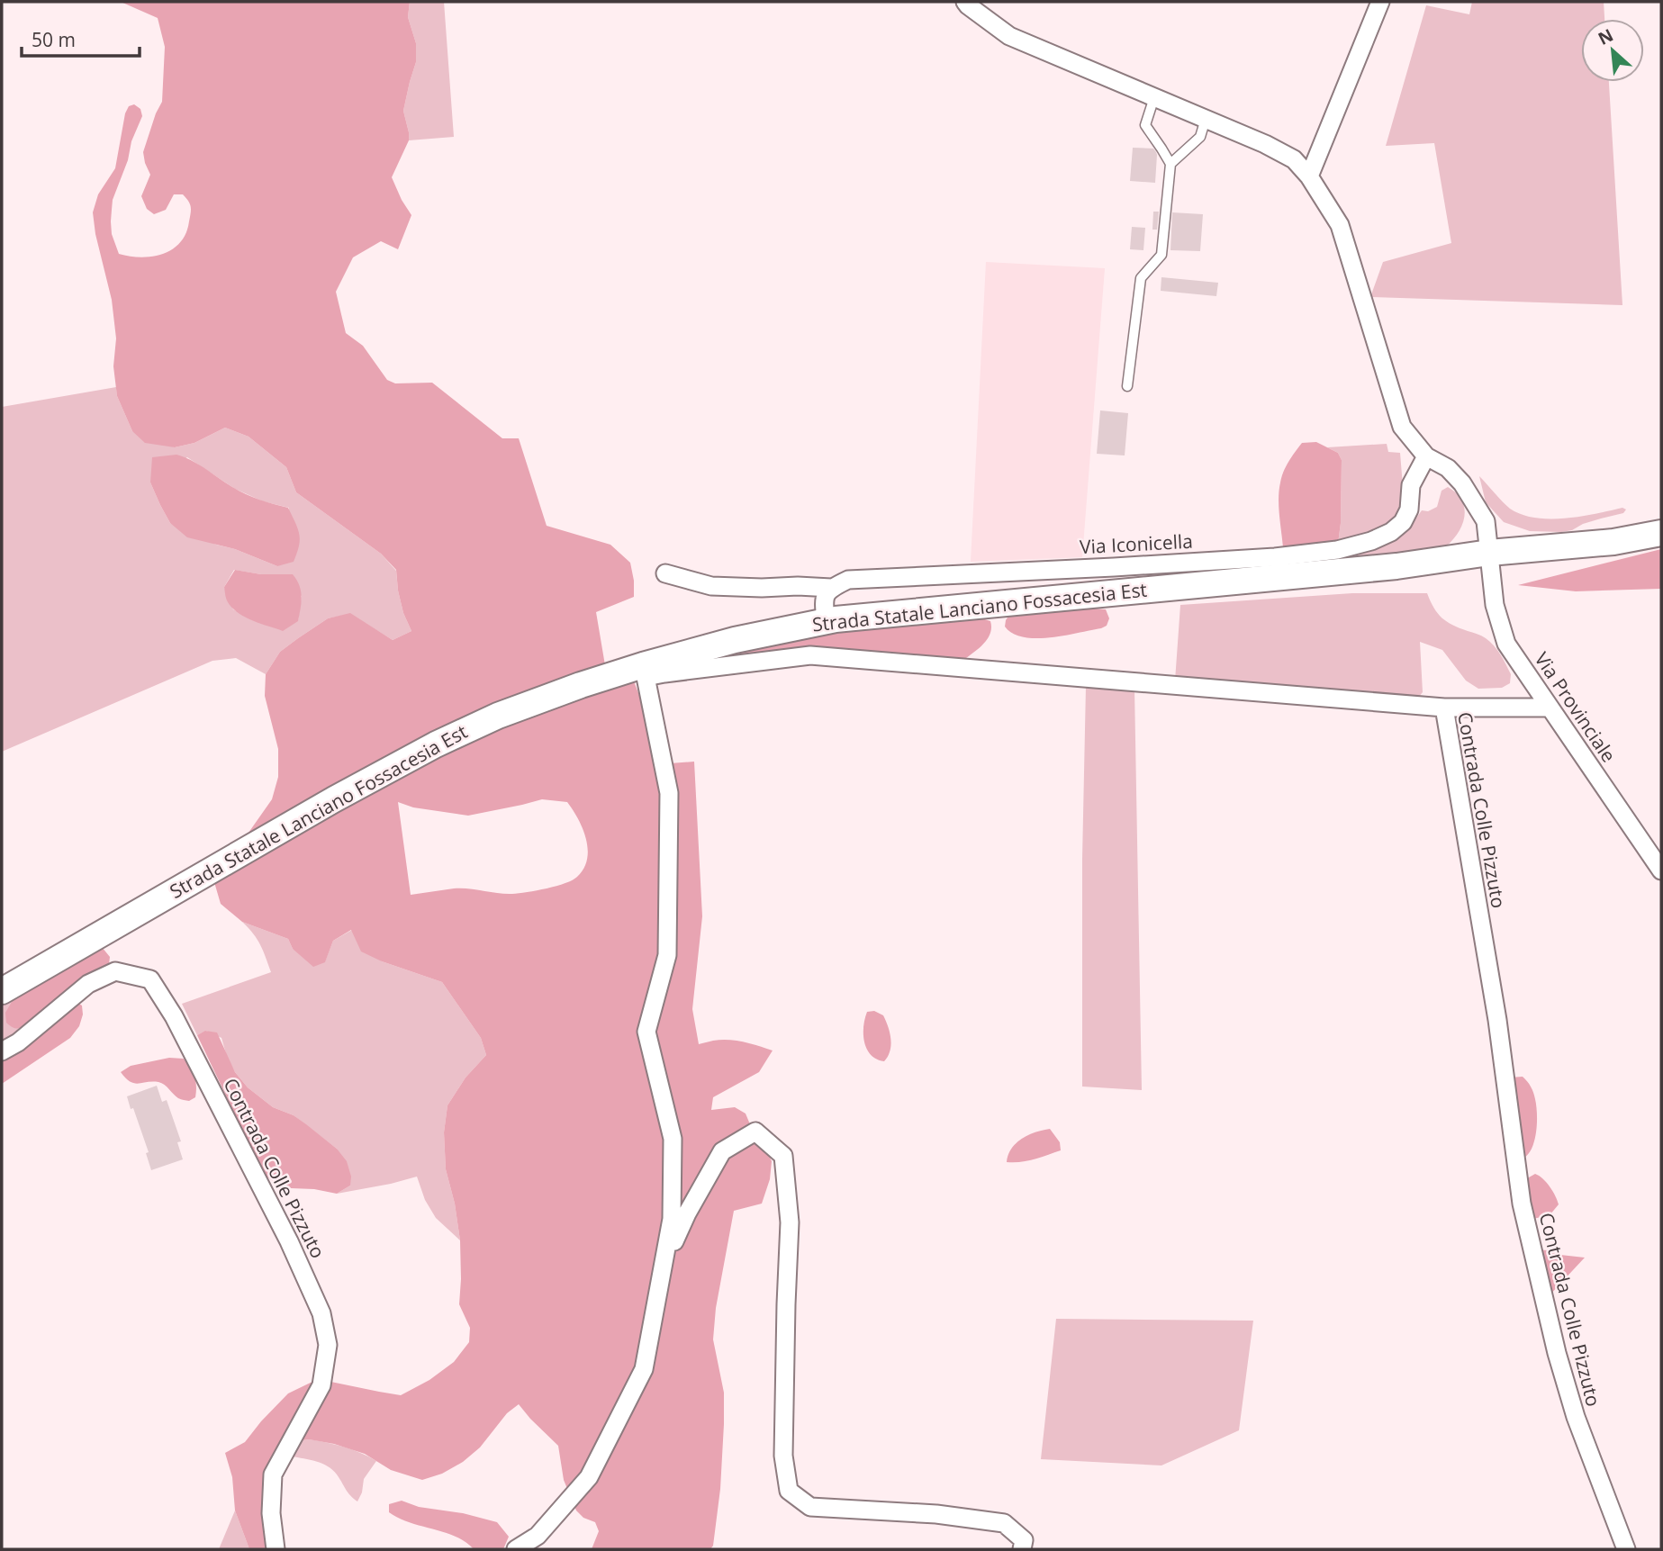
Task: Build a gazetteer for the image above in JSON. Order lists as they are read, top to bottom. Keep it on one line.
{"streets":{"main road":["Strada Statale Lanciano Fossacesia Est"],"street":["Via Iconicella","Via Provinciale","Contrada Colle Pizzuto"]},"crossings":[["Via Iconicella","Via Provinciale"],["Strada Statale Lanciano Fossacesia Est","Via Provinciale"],["Strada Statale Lanciano Fossacesia Est","Contrada Colle Pizzuto"]],"scale_bar":"50 m","north":"top left"}
